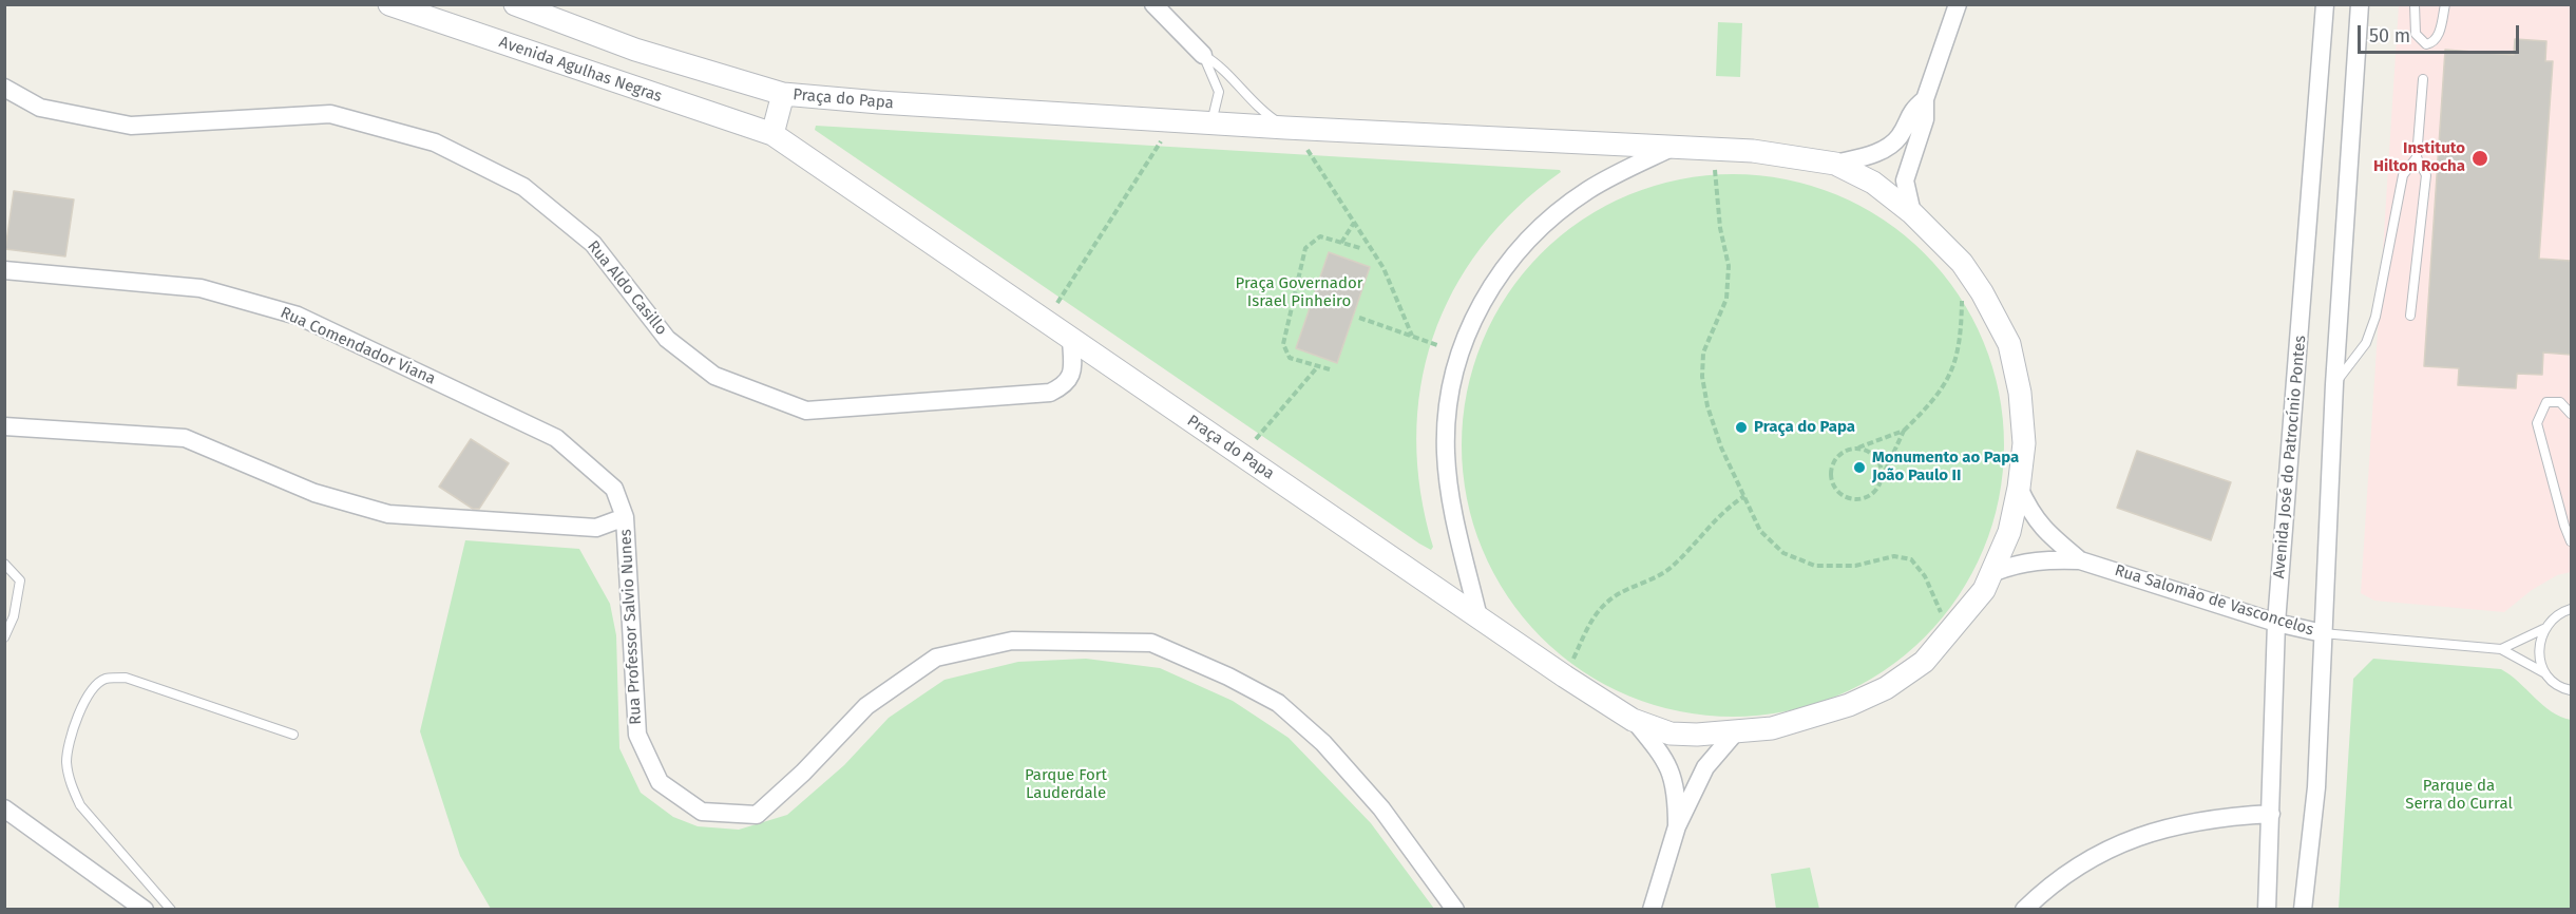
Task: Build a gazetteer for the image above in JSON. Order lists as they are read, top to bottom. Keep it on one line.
{"streets":{"street":["Avenida Agulhas Negras","Praça do Papa","Rua Aldo Casillo","Rua Comendador Viana","Avenida José do Patrocínio Pontes","Rua Salomão de Vasconcelos","Rua Professor Salvio Nunes"]},"crossings":[["Avenida Agulhas Negras","Praça do Papa"],["Praça do Papa","Rua Aldo Casillo"],["Praça do Papa","Rua Salomão de Vasconcelos"],["Rua Comendador Viana","Rua Professor Salvio Nunes"],["Avenida José do Patrocínio Pontes","Rua Salomão de Vasconcelos"]],"parks":["Praça Governador Israel Pinheiro","Parque Fort Lauderdale","Parque da Serra do Curral"],"places":["Instituto Hilton Rocha","Praça do Papa","Monumento ao Papa João Paulo II"],"scale_bar":"50 m"}
